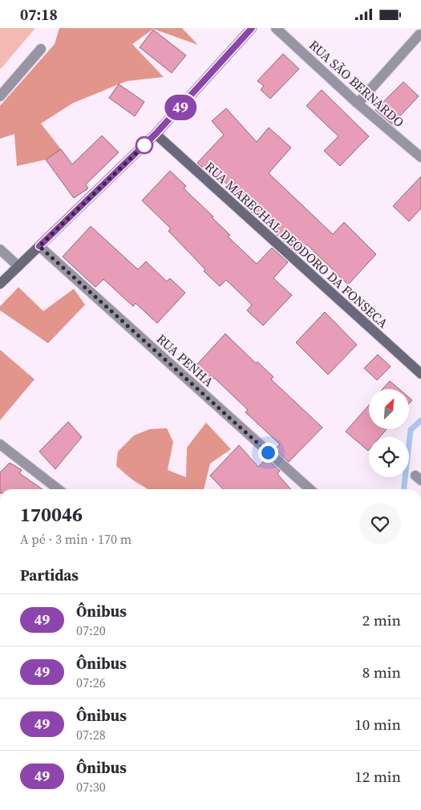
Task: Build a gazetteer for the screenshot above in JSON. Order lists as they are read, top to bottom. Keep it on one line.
{"streets":{"main road":["RUA MARECHAL DEODORO DA FONSECA"],"street":["RUA SÃO BERNARDO","RUA PENHA"]},"lines":["bus line 49"],"north":"top right","page":{"status":"07:18","on_map":"49","heading":[["170046","A pé · 3 min · 170 m"],"Partidas"],"list":[{"mark":"49","name":"Ônibus","note":"07:20","value":"2 min"},{"mark":"49","name":"Ônibus","note":"07:26","value":"8 min"},{"mark":"49","name":"Ônibus","note":"07:28","value":"10 min"},{"mark":"49","name":"Ônibus","note":"07:30","value":"12 min"}]}}
